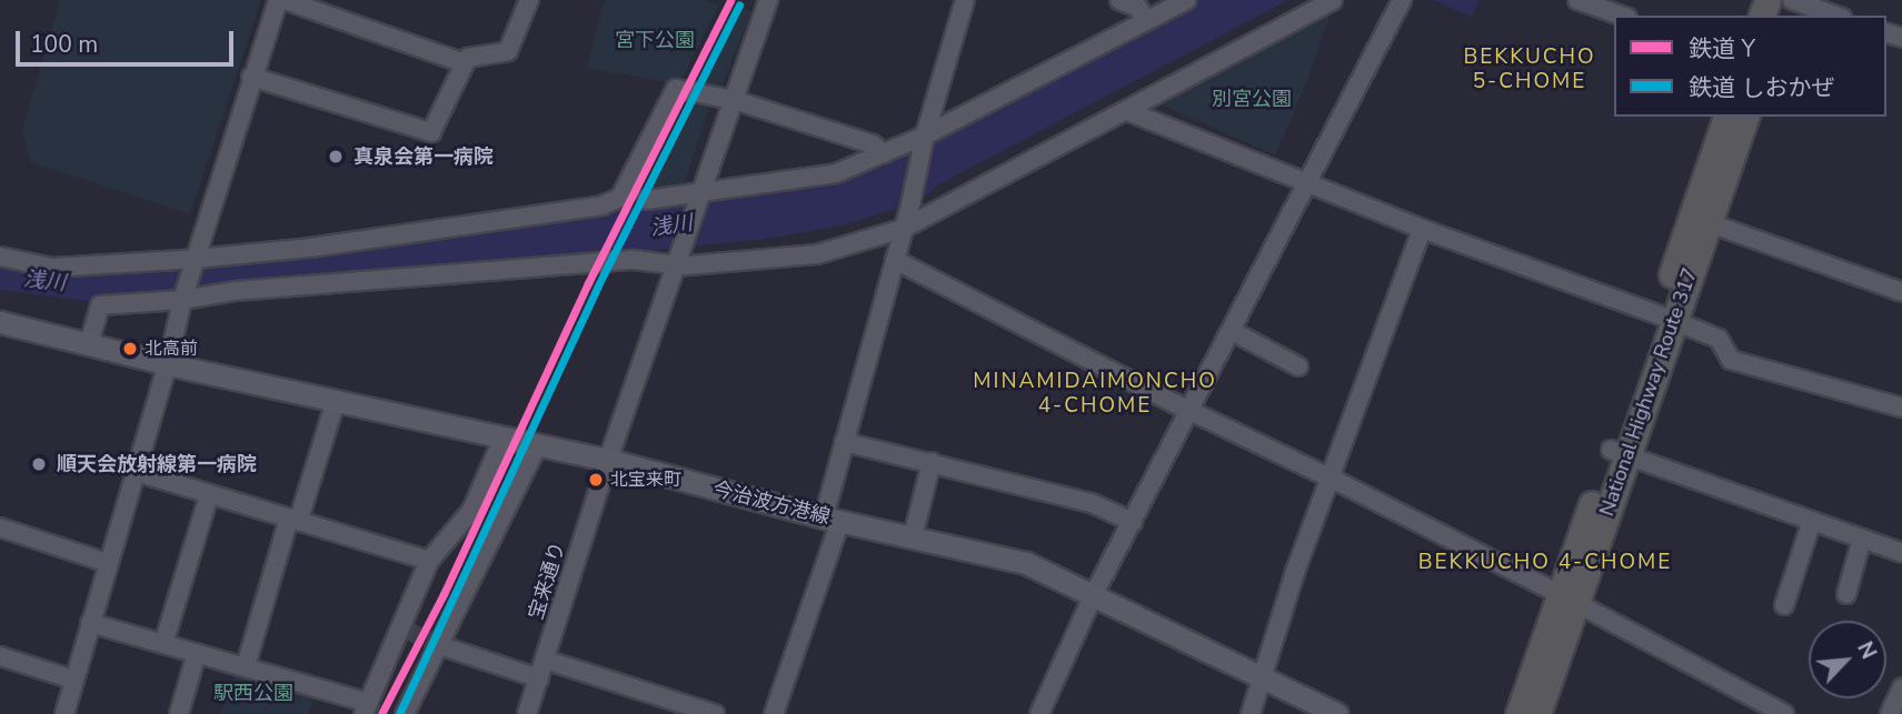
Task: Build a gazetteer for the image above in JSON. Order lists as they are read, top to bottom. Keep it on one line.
{"streets":{"highway":["National Highway Route 317"],"main road":["今治波方港線"],"street":["宝来通り"]},"crossings":[["今治波方港線","宝来通り"]],"districts":["BEKKUCHO 5-CHOME","MINAMIDAIMONCHO 4-CHOME","BEKKUCHO 4-CHOME"],"water":["浅川"],"parks":["宮下公園","別宮公園","駅西公園"],"places":["真泉会第一病院","北高前","順天会放射線第一病院","北宝来町"],"lines":["rail line Y","rail line しおかぜ"],"legend":["鉄道 Y","鉄道 しおかぜ"],"scale_bar":"100 m","north":"top right"}
